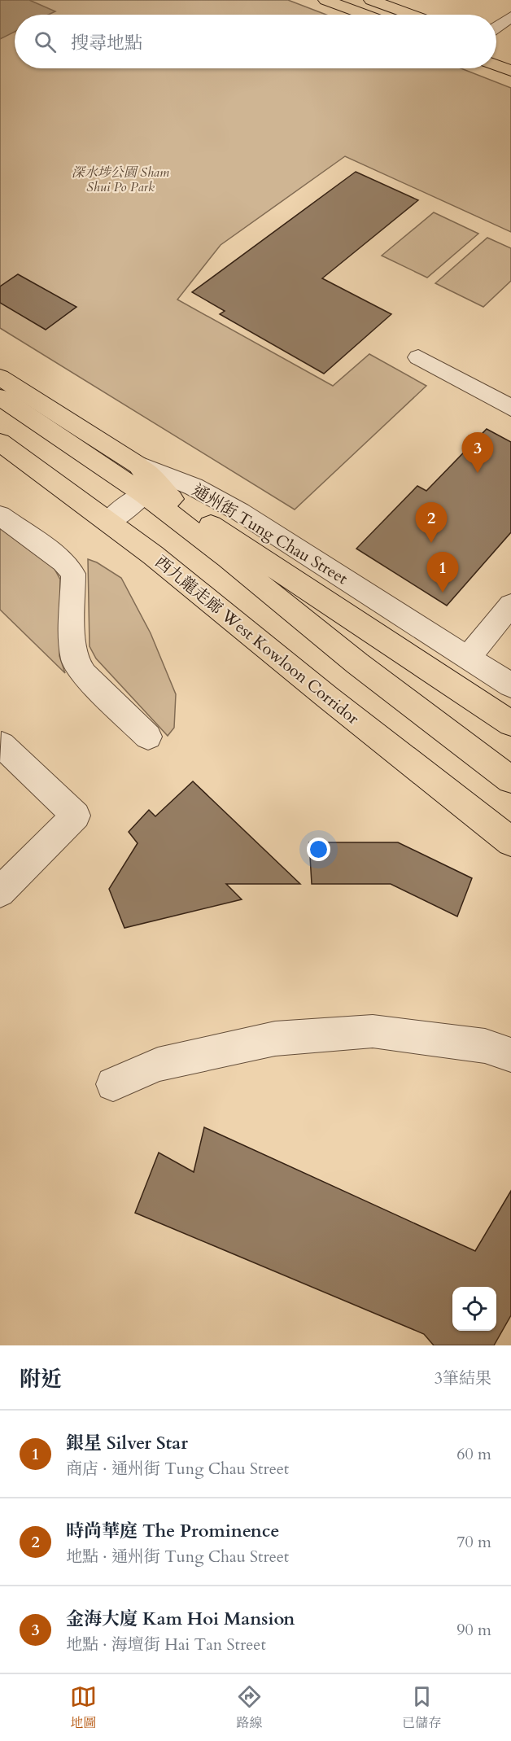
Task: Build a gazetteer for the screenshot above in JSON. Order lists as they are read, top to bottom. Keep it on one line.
{"streets":{"main road":["通州街 Tung Chau Street","西九龍走廊 West Kowloon Corridor"]},"parks":["深水埗公園 Sham Shui Po Park"],"page":{"search":"搜尋地點","pins":["3","2","1"],"heading":["附近","3筆結果"],"list":[{"mark":"1","name":"銀星 Silver Star","note":"商店 · 通州街 Tung Chau Street","value":"60 m"},{"mark":"2","name":"時尚華庭 The Prominence","note":"地點 · 通州街 Tung Chau Street","value":"70 m"},{"mark":"3","name":"金海大廈 Kam Hoi Mansion","note":"地點 · 海壇街 Hai Tan Street","value":"90 m"}],"nav":["地圖","路線","已儲存"]}}
